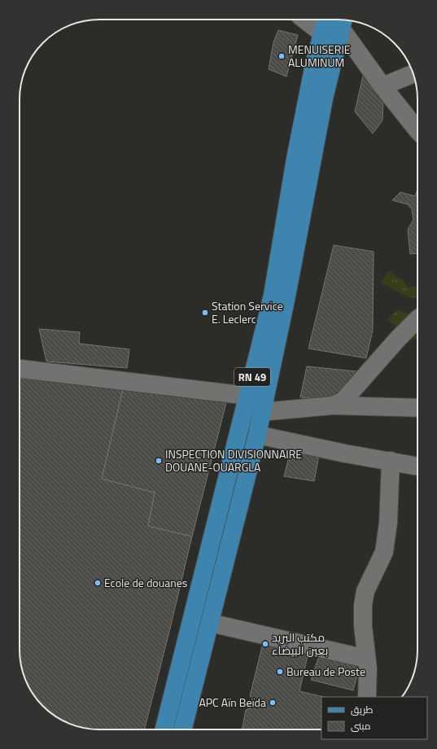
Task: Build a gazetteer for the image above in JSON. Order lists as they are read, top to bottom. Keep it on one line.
{"streets":{"main road":["RN 49"]},"places":["MENUISERIE ALUMINUM","Station Service E. Leclerc","INSPECTION DIVISIONNAIRE DOUANE-OUARGLA","Ecole de douanes","مكتب البريد بعين البيضاء","Bureau de Poste","APC Aïn Beïda"],"legend":["طريق","مبنى"]}
